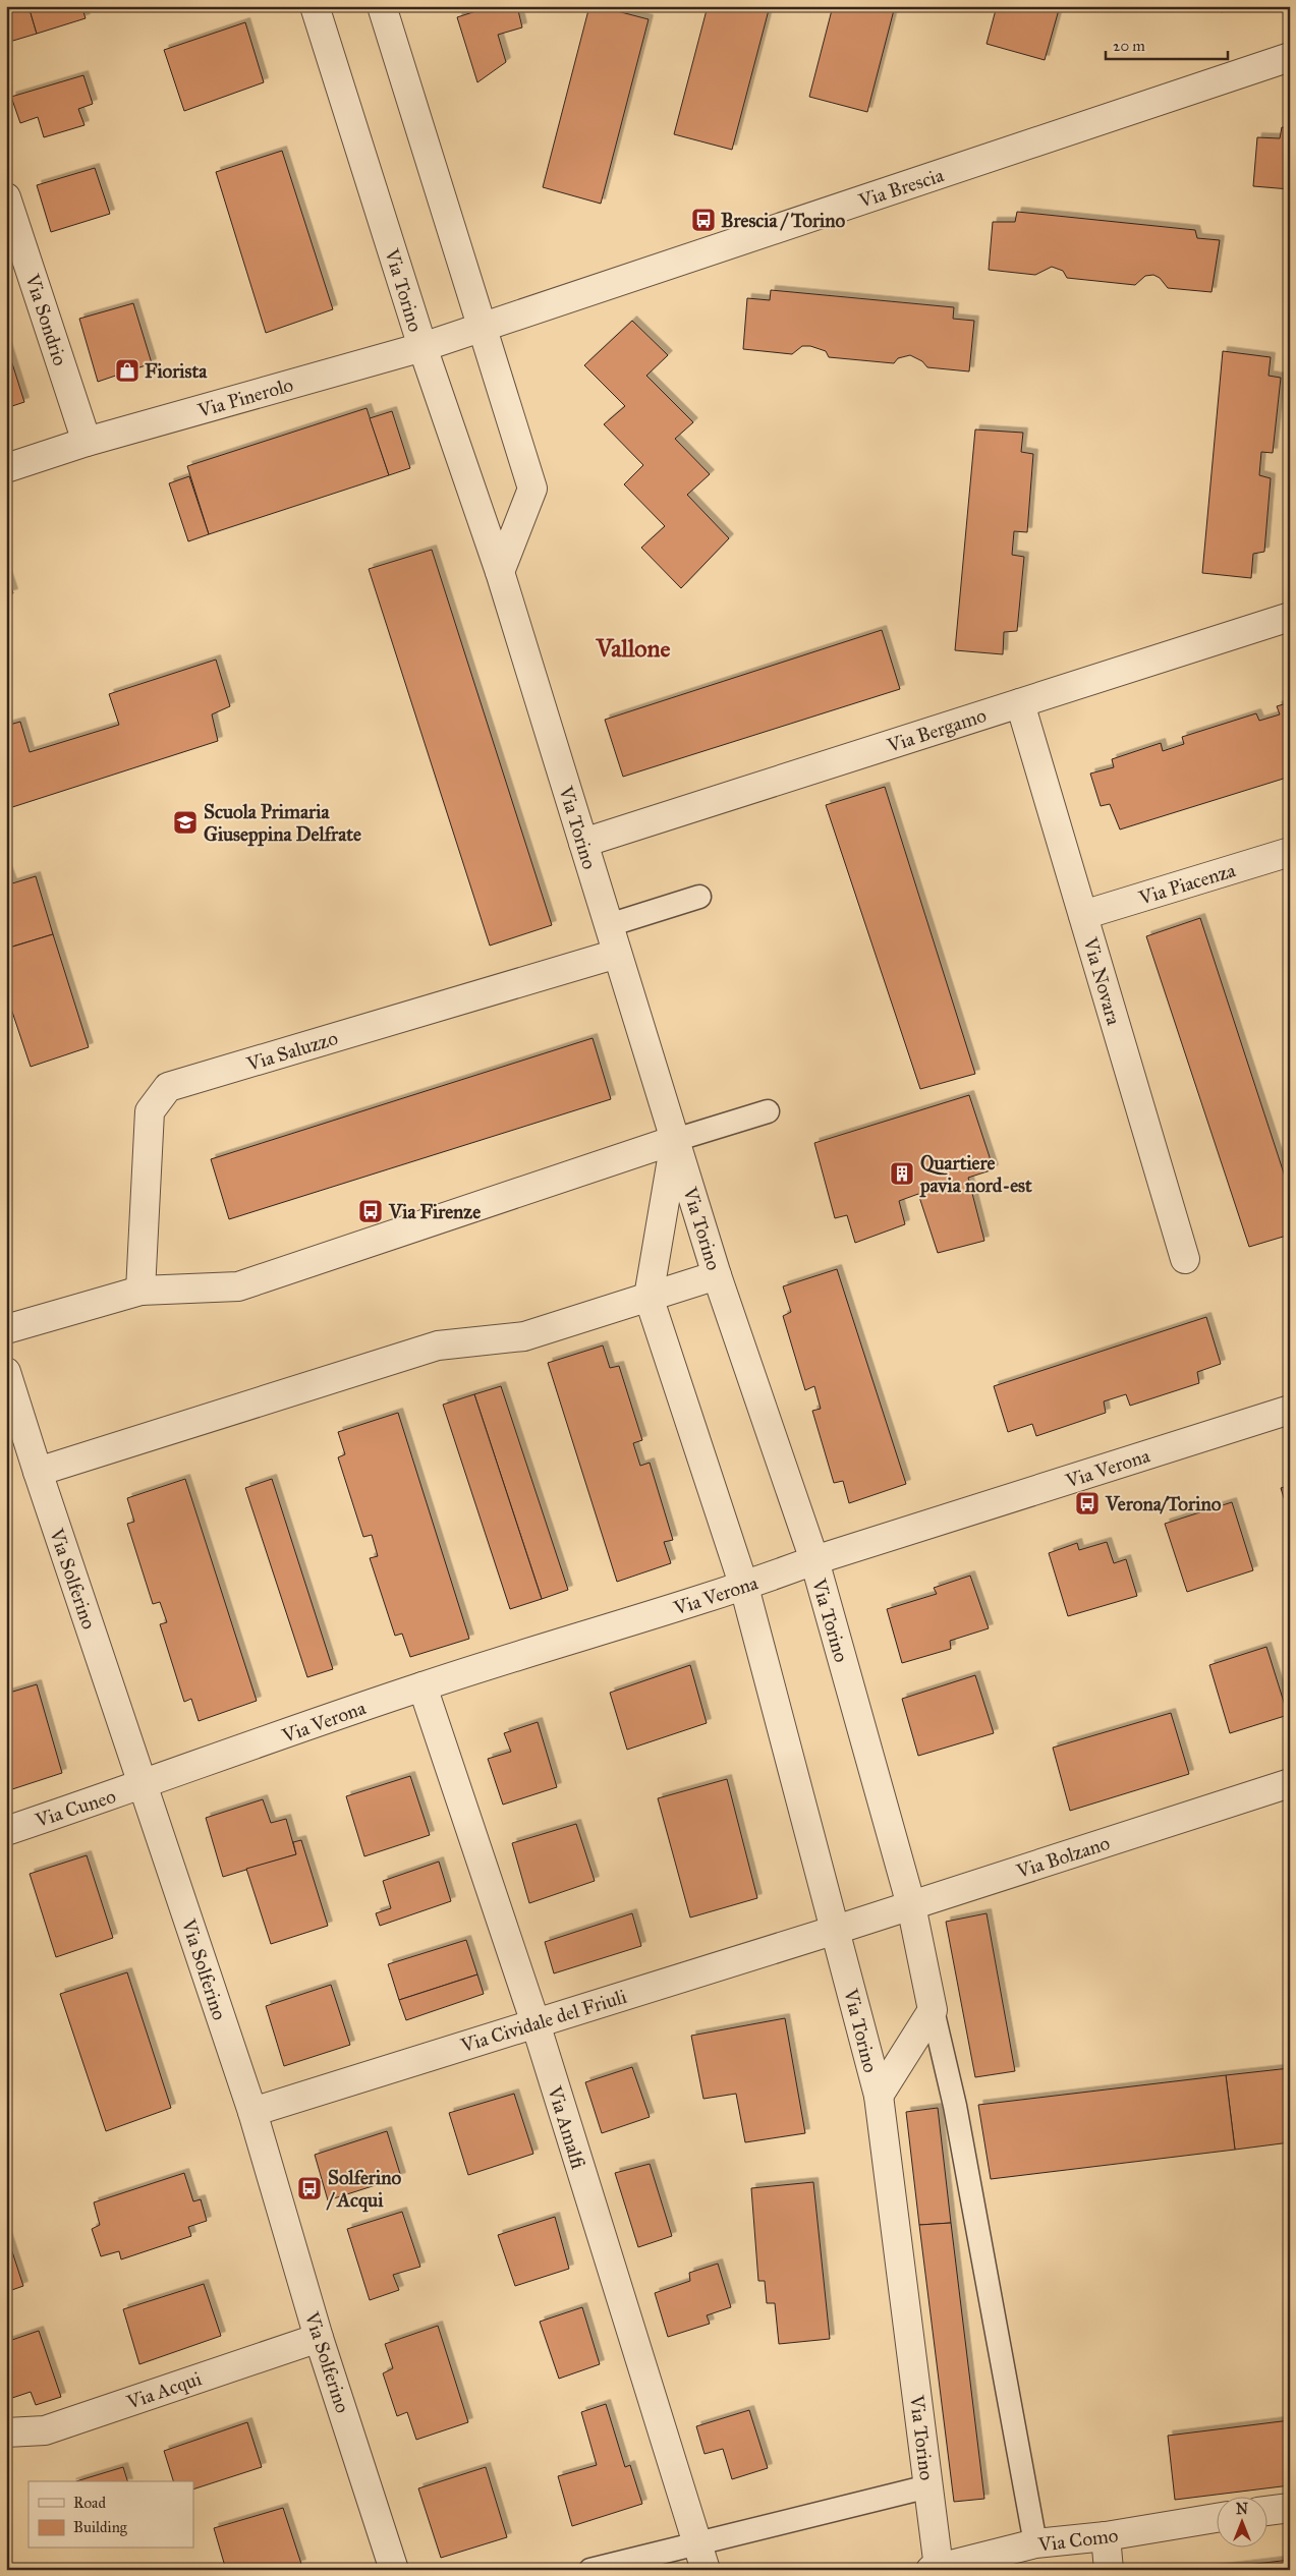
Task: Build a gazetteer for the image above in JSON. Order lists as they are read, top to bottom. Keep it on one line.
{"streets":{"street":["Via Brescia","Via Torino","Via Sondrio","Via Pinerolo","Via Bergamo","Via Piacenza","Via Novara","Via Saluzzo","Via Verona","Via Solferino","Via Cuneo","Via Bolzano","Via Cividale del Friuli","Via Amalfi","Via Acqui","Via Como"]},"crossings":[["Via Brescia","Via Pinerolo"],["Via Torino","Via Pinerolo"],["Via Torino","Via Bergamo"],["Via Torino","Via Saluzzo"],["Via Torino","Via Verona"],["Via Torino","Via Bolzano"],["Via Torino","Via Cividale del Friuli"],["Via Torino","Via Como"],["Via Sondrio","Via Pinerolo"],["Via Bergamo","Via Novara"],["Via Piacenza","Via Novara"],["Via Verona","Via Solferino"],["Via Verona","Via Cuneo"],["Via Verona","Via Amalfi"],["Via Solferino","Via Cuneo"],["Via Solferino","Via Cividale del Friuli"],["Via Solferino","Via Acqui"],["Via Bolzano","Via Cividale del Friuli"],["Via Cividale del Friuli","Via Amalfi"]],"districts":["Vallone"],"places":{"bus stop":["Brescia / Torino","Via Firenze","Verona/Torino","Solferino / Acqui"],"shop":["Fiorista"],"school or university":["Scuola Primaria Giuseppina Delfrate"],"building":["Quartiere pavia nord-est"]},"legend":["Road","Building"],"scale_bar":"20 m","north":"top"}
